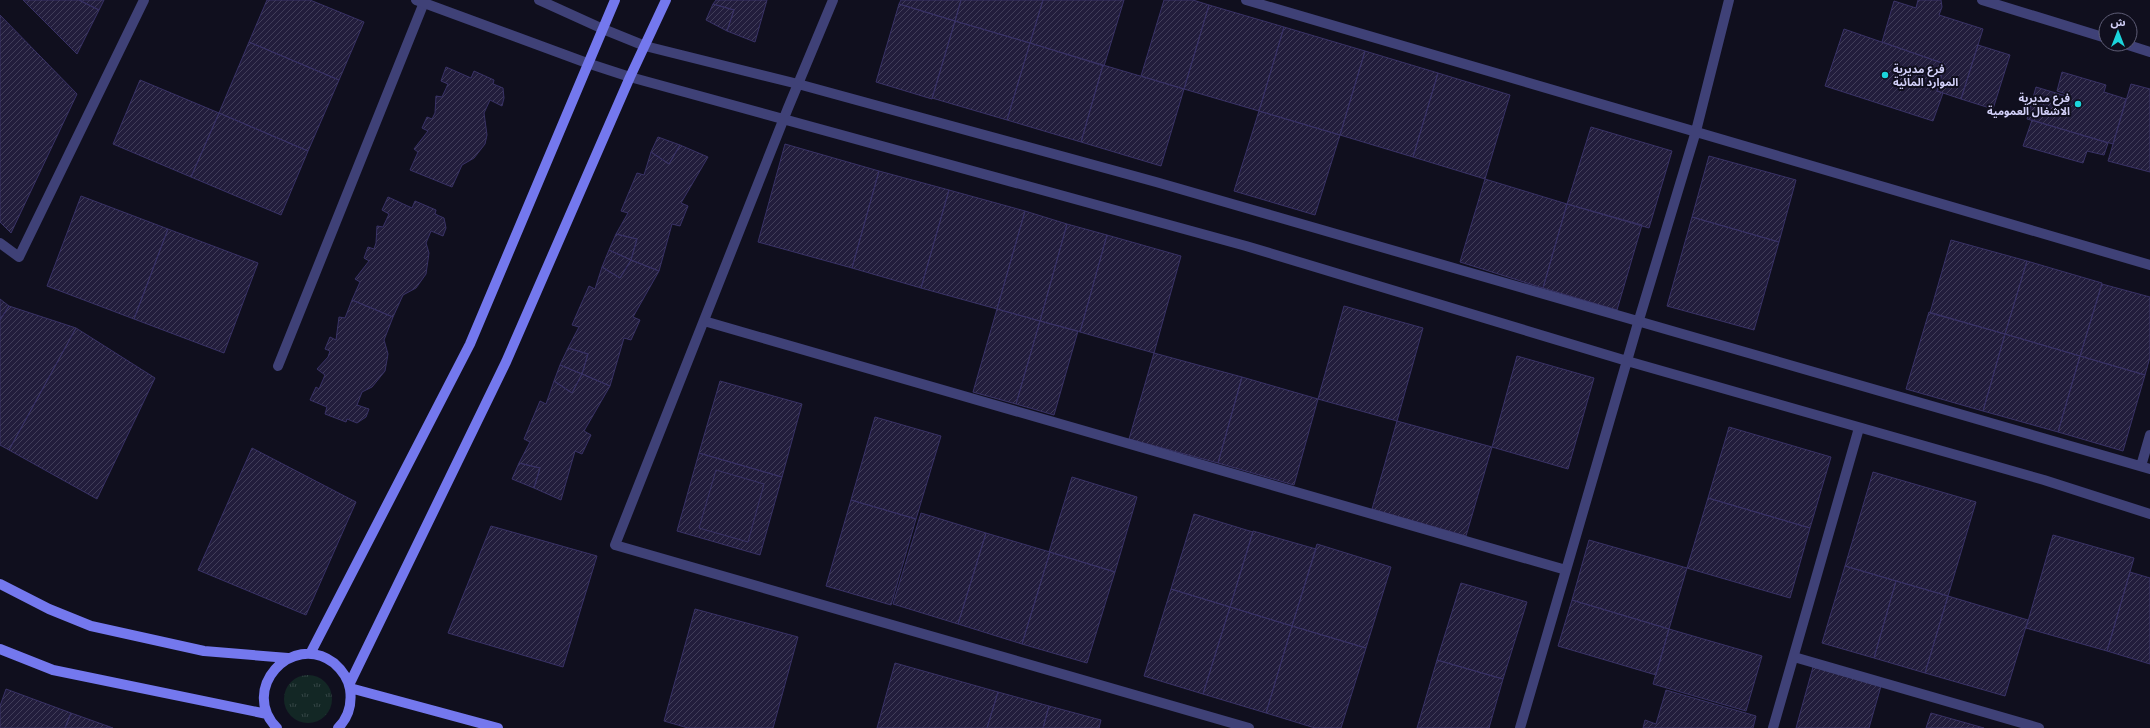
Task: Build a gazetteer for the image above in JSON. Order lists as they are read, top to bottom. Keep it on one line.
{"places":["فرع مديرية الموارد المائية","فرع مديرية الاشغال العمومية"],"north":"top"}
